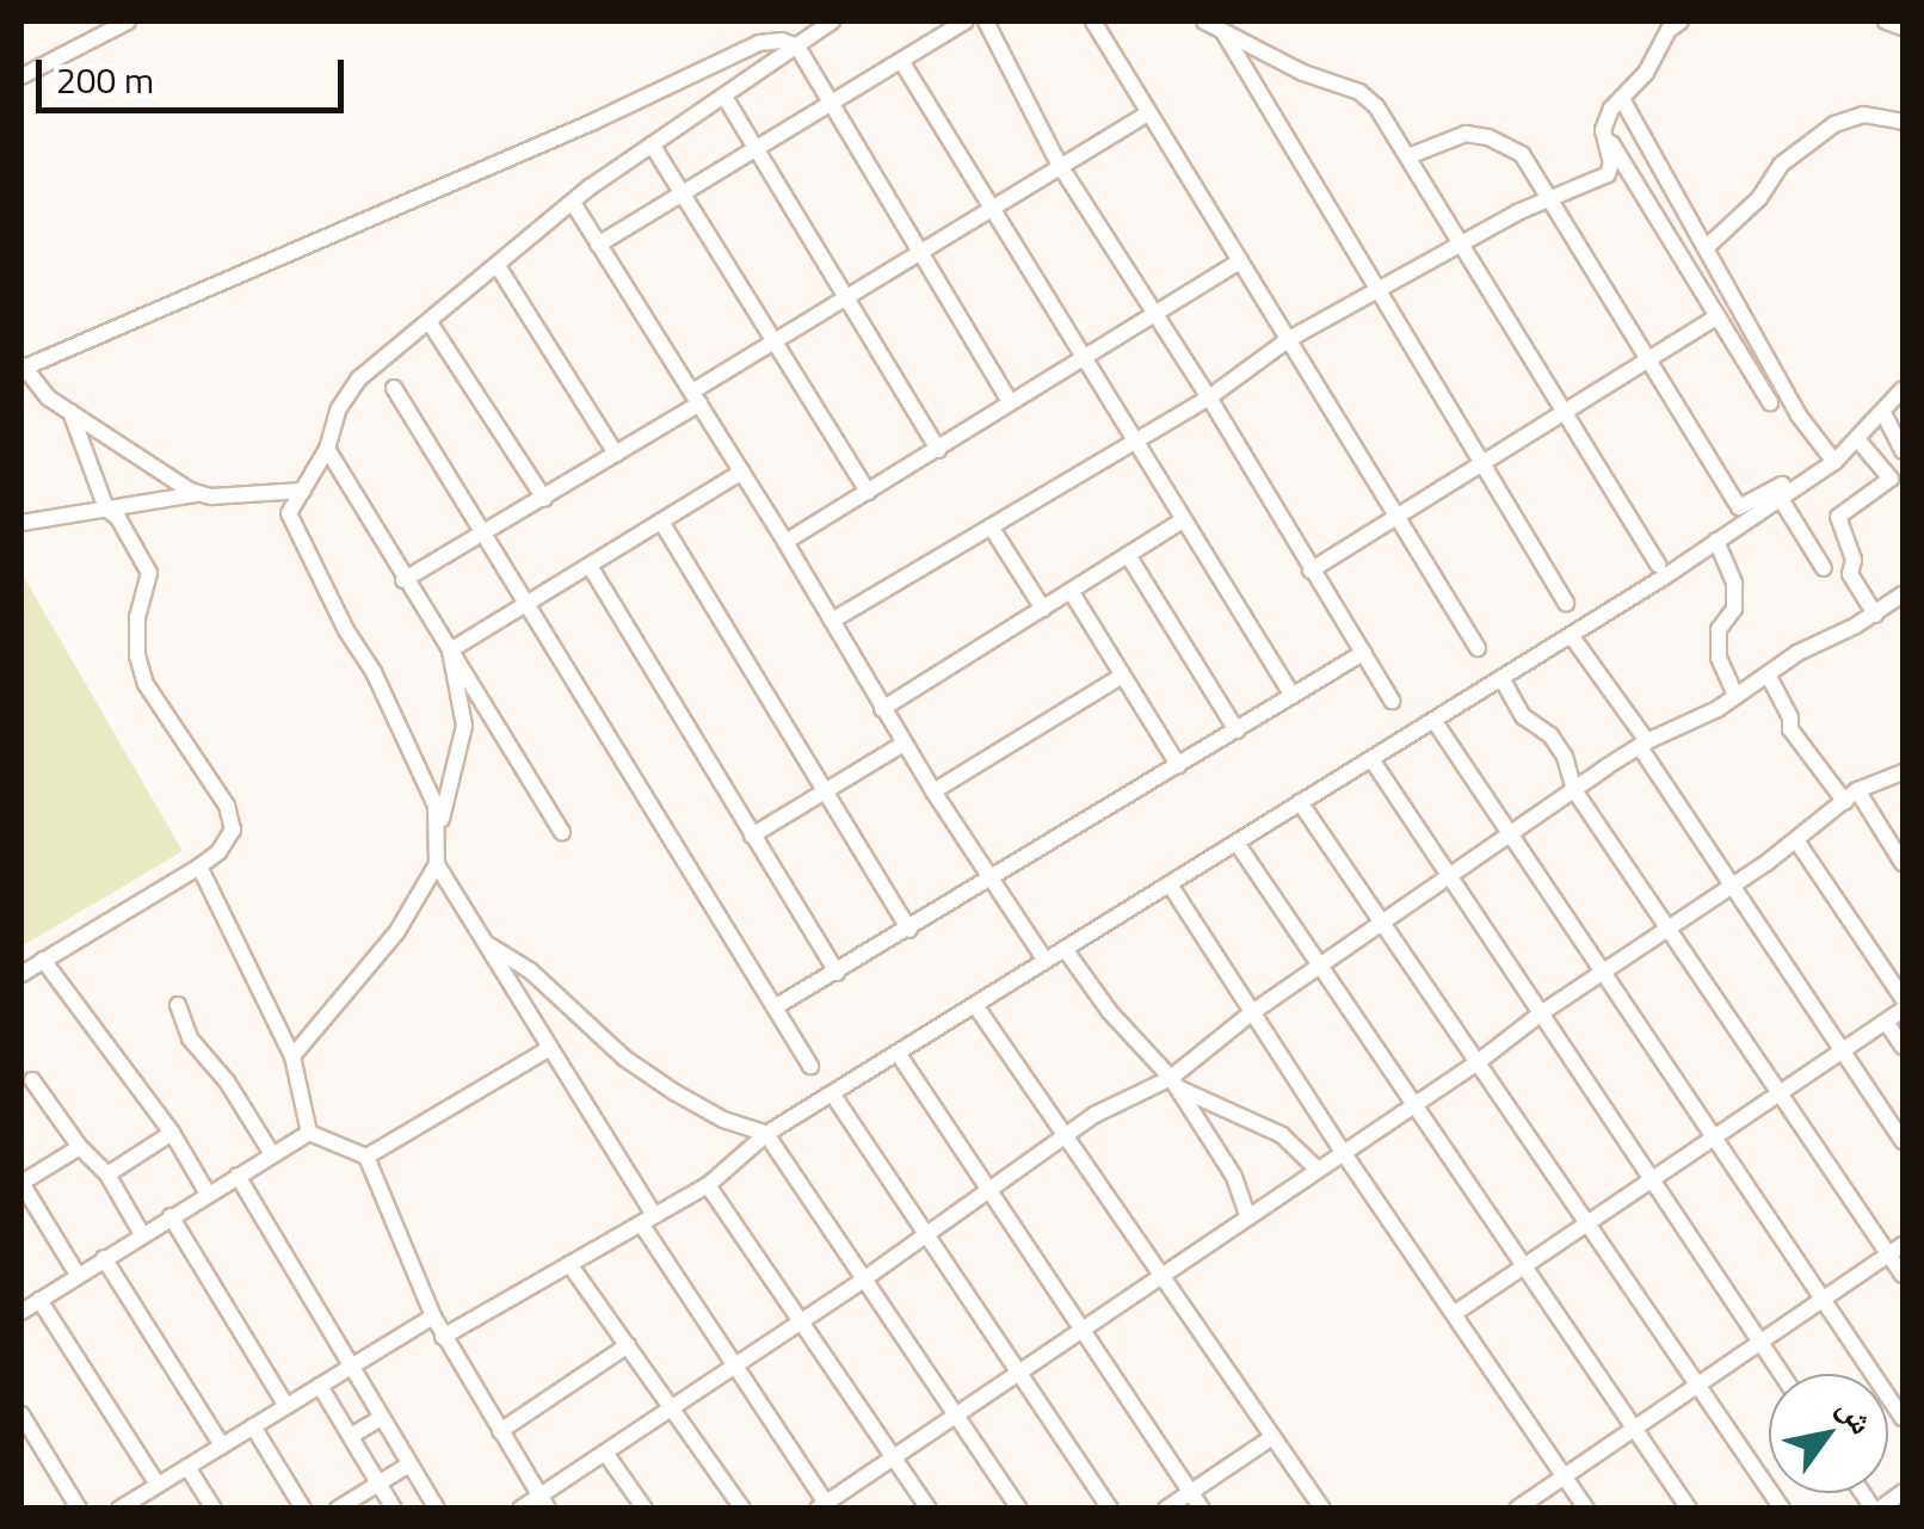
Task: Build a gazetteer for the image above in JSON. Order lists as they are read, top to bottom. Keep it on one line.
{"scale_bar":"200 m","north":"top right"}
